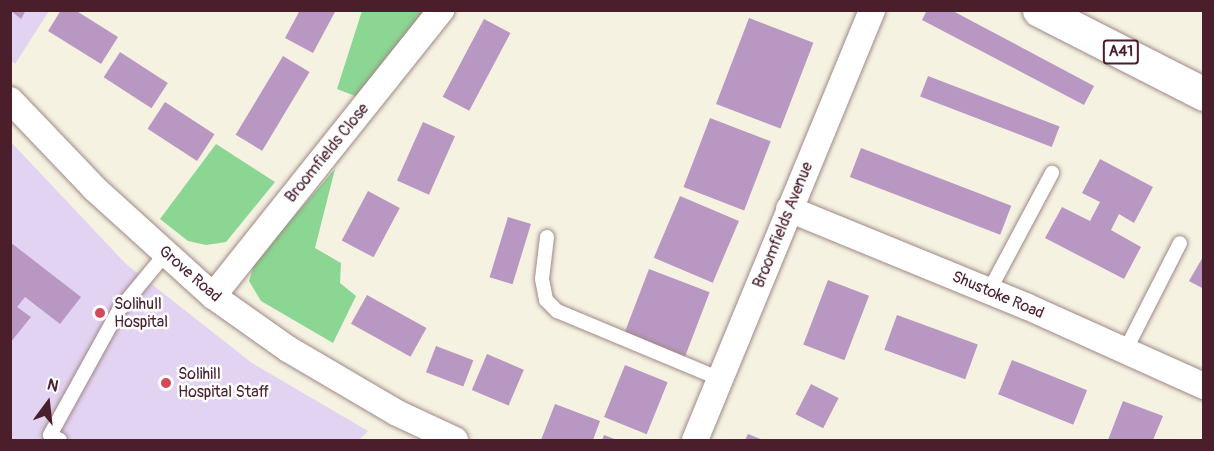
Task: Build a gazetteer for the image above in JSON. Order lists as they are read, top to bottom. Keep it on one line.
{"streets":{"highway":["A41"],"street":["Broomfields Close","Broomfields Avenue","Grove Road","Shustoke Road"]},"crossings":[["Broomfields Close","Grove Road"],["Broomfields Avenue","Shustoke Road"]],"places":["Solihull Hospital","Solihill Hospital Staff"],"north":"top"}
